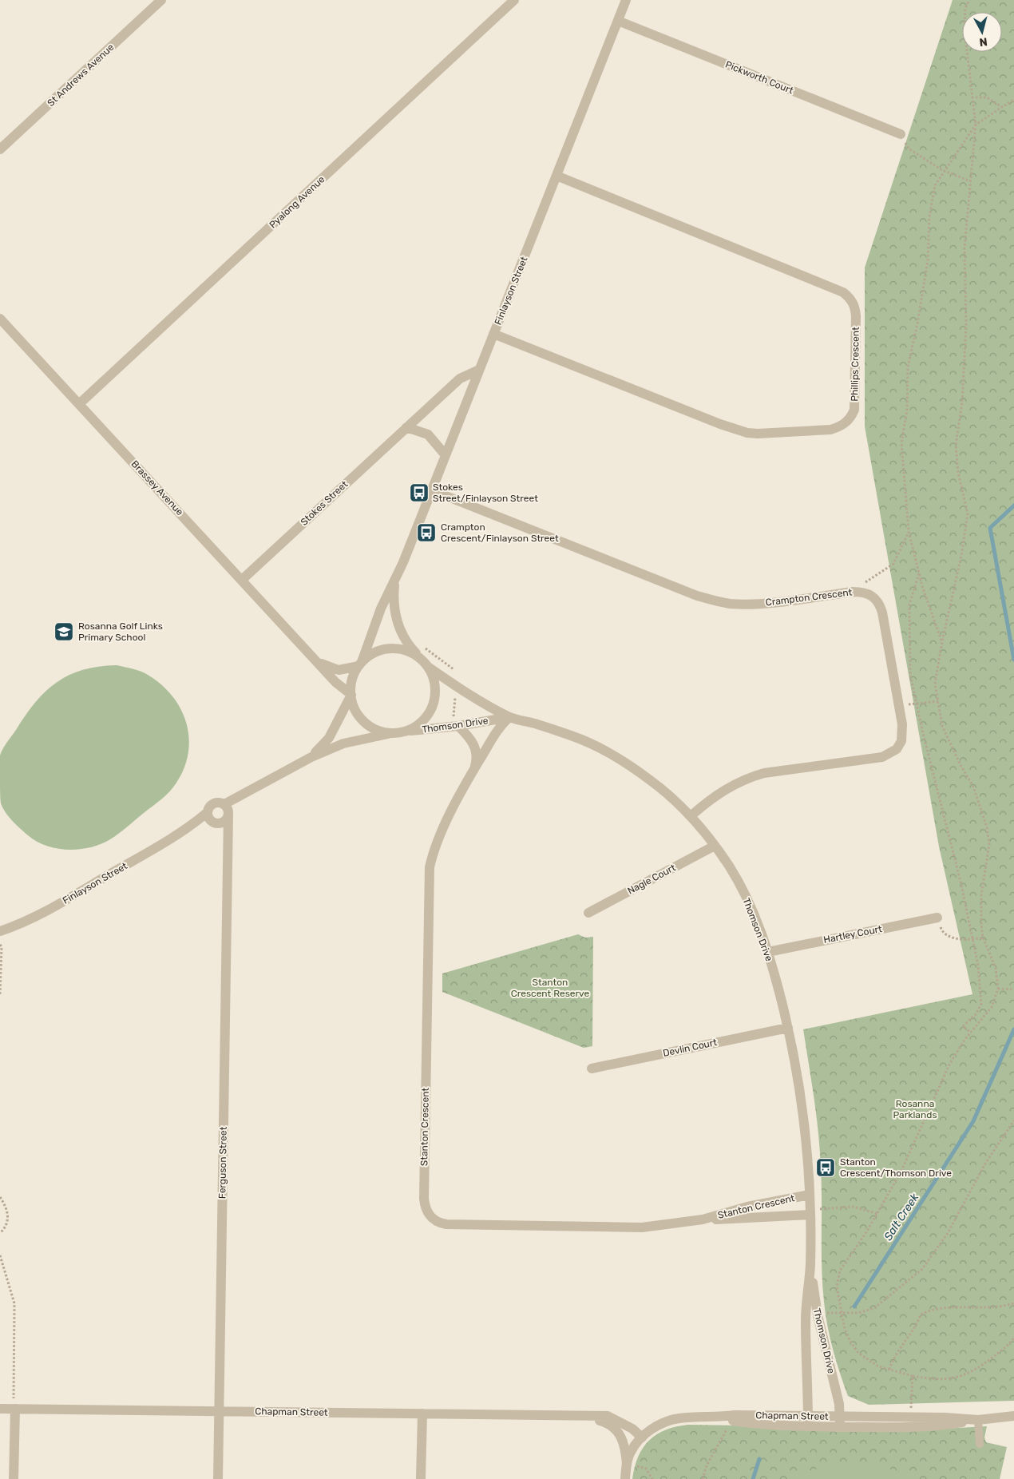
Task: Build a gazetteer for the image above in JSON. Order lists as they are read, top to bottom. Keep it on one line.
{"streets":{"street":["St Andrews Avenue","Pickworth Court","Pyalong Avenue","Finlayson Street","Phillips Crescent","Brassey Avenue","Stokes Street","Crampton Crescent","Thomson Drive","Nagle Court","Hartley Court","Devlin Court","Stanton Crescent","Ferguson Street","Chapman Street"]},"crossings":[["Pickworth Court","Finlayson Street"],["Pyalong Avenue","Brassey Avenue"],["Finlayson Street","Phillips Crescent"],["Finlayson Street","Brassey Avenue"],["Finlayson Street","Stokes Street"],["Finlayson Street","Crampton Crescent"],["Finlayson Street","Thomson Drive"],["Finlayson Street","Ferguson Street"],["Brassey Avenue","Stokes Street"],["Brassey Avenue","Thomson Drive"],["Crampton Crescent","Thomson Drive"],["Thomson Drive","Nagle Court"],["Thomson Drive","Hartley Court"],["Thomson Drive","Devlin Court"],["Thomson Drive","Stanton Crescent"],["Thomson Drive","Chapman Street"],["Ferguson Street","Chapman Street"]],"water":["Salt Creek"],"parks":["Stanton Crescent Reserve","Rosanna Parklands"],"places":{"bus stop":["Stokes Street/Finlayson Street","Crampton Crescent/Finlayson Street","Stanton Crescent/Thomson Drive"],"school or university":["Rosanna Golf Links Primary School"]},"north":"bottom"}
